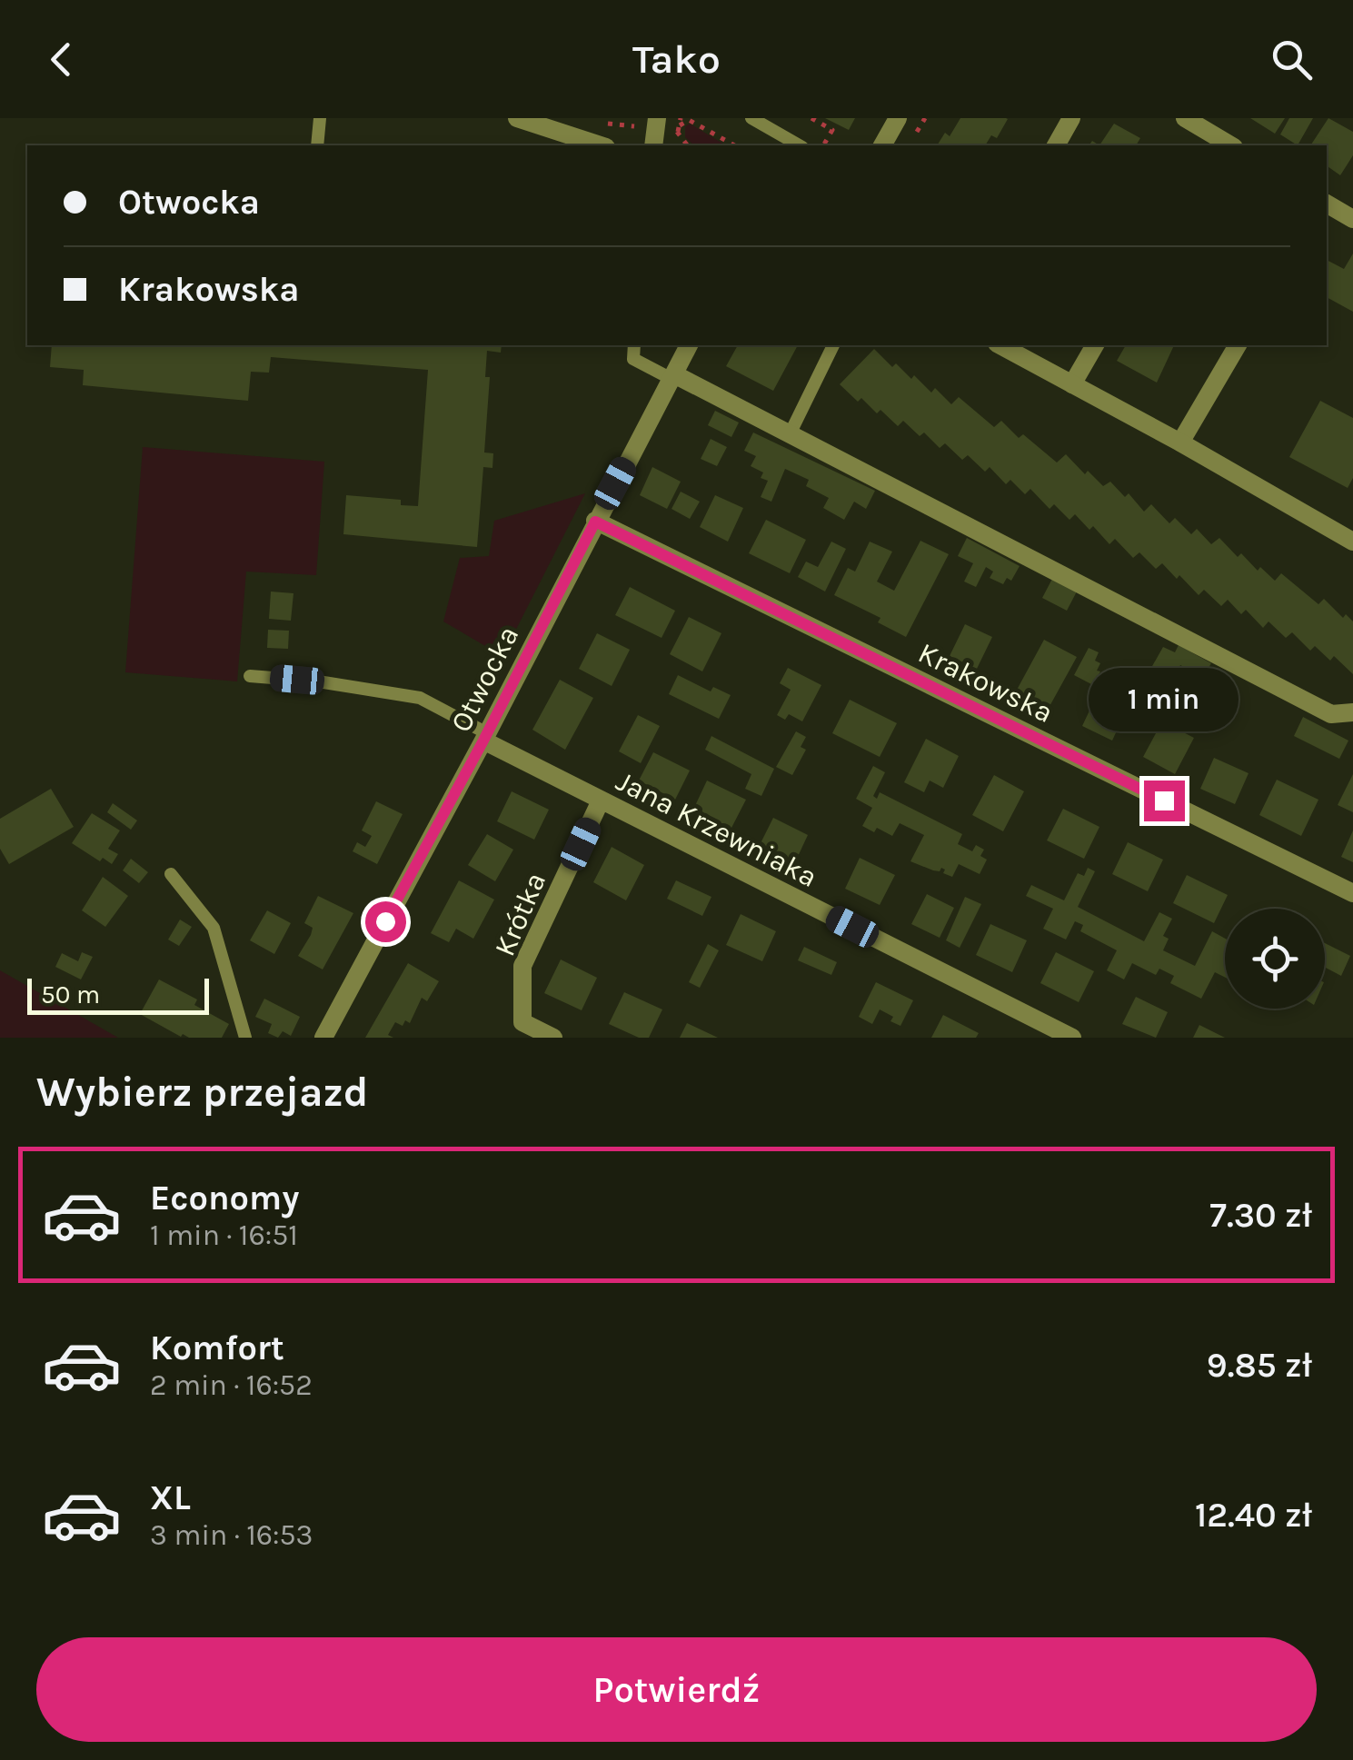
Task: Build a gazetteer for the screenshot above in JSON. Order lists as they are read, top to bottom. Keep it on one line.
{"streets":{"street":["Otwocka","Krakowska","Jana Krzewniaka","Krótka"]},"crossings":[["Otwocka","Krakowska"],["Otwocka","Jana Krzewniaka"],["Jana Krzewniaka","Krótka"]],"scale_bar":"50 m","page":{"header":"Tako","banner":["Otwocka","Krakowska"],"bubble":"1 min","scale":"50 m","heading":"Wybierz przejazd","list":[{"name":"Economy","note":"1 min · 16:51","value":"7.30 zł"},{"name":"Komfort","note":"2 min · 16:52","value":"9.85 zł"},{"name":"XL","note":"3 min · 16:53","value":"12.40 zł"}],"buttons":"Potwierdź"}}
